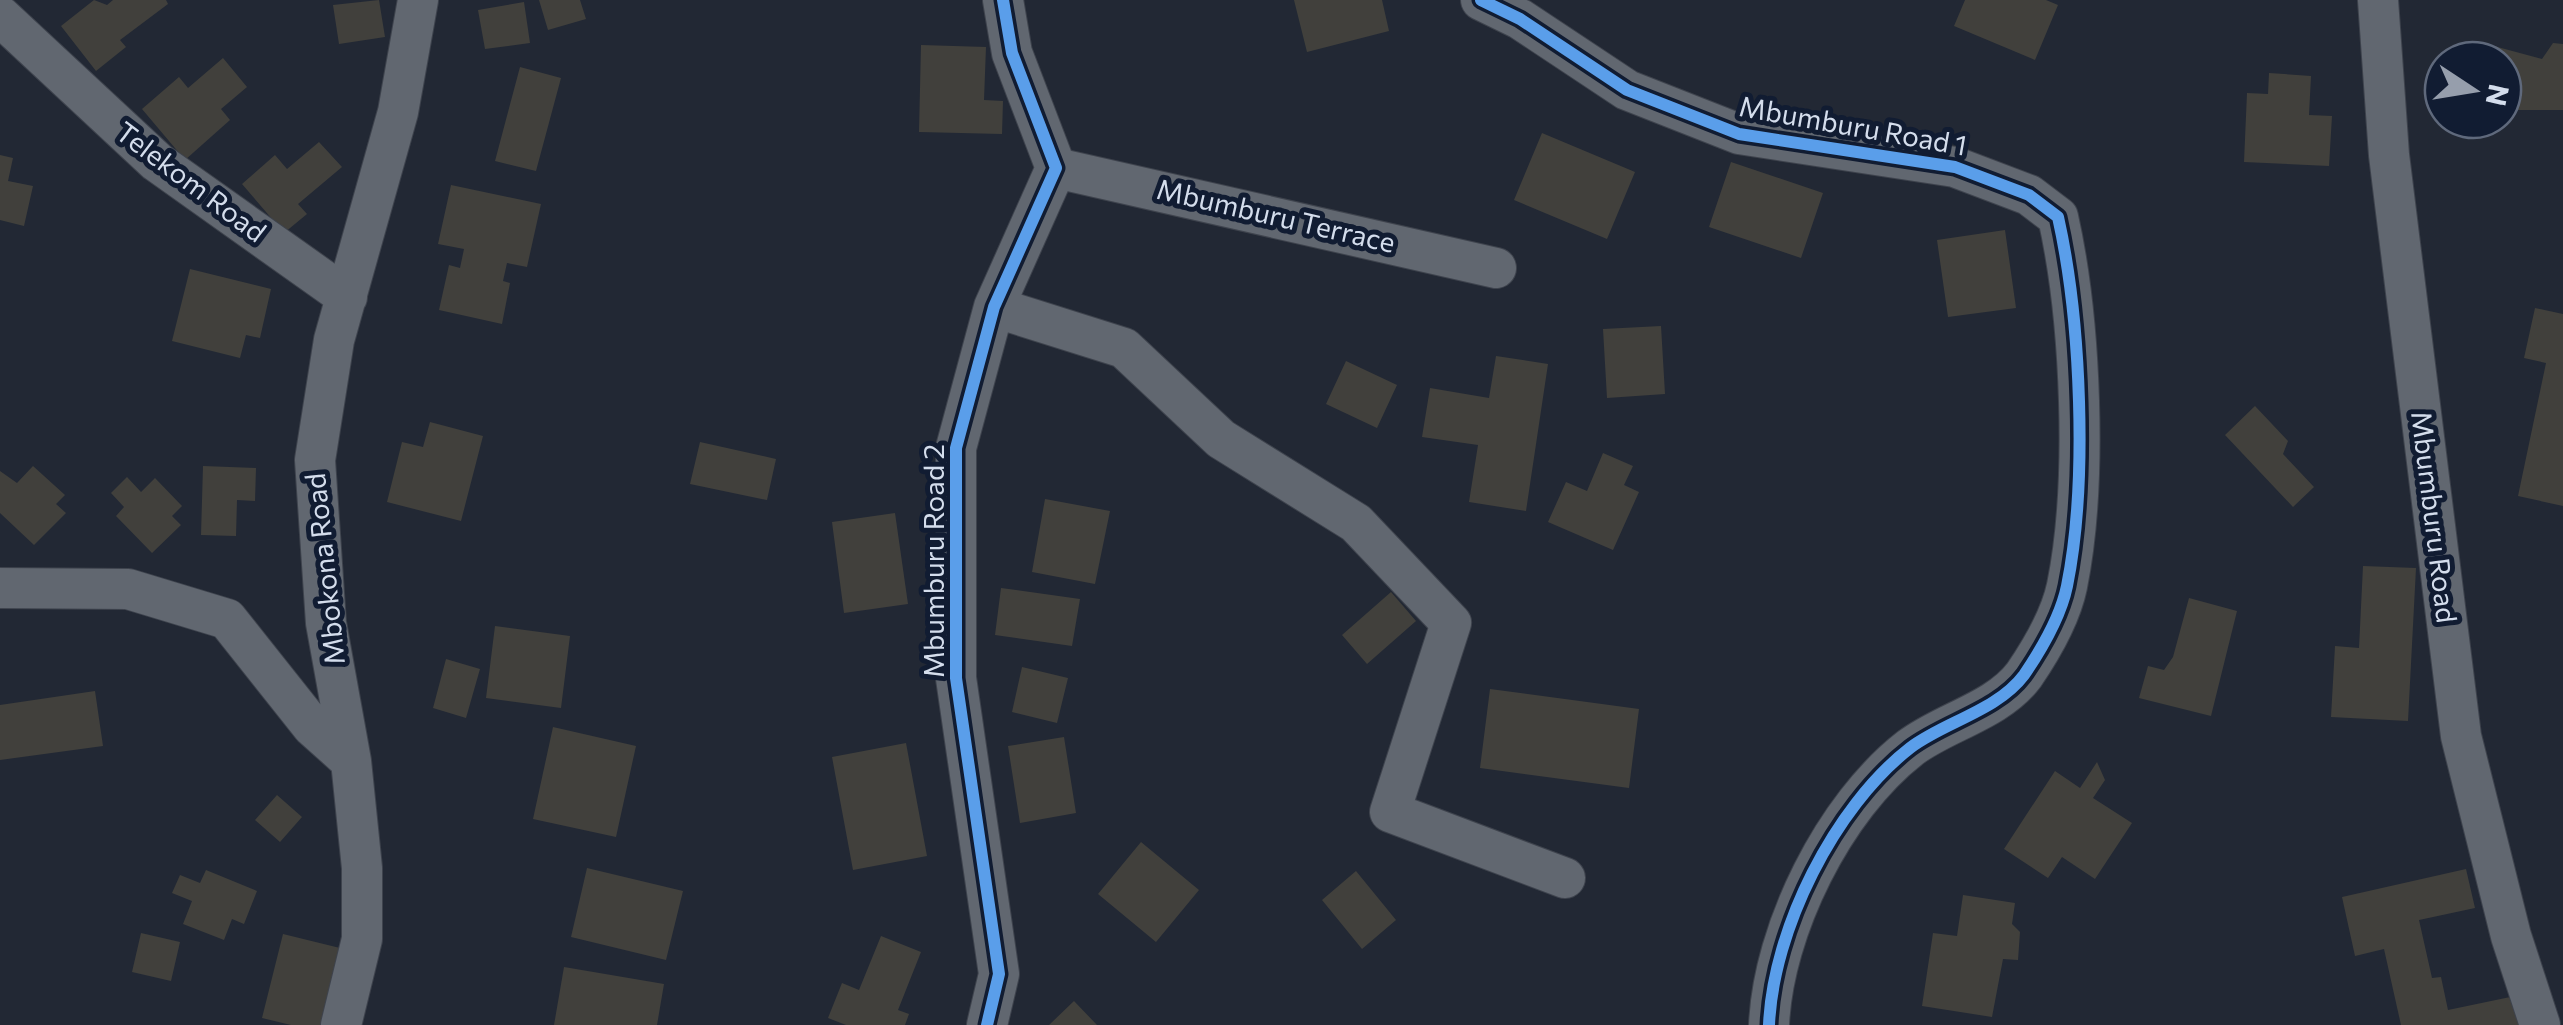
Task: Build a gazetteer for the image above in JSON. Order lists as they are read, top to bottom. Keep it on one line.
{"streets":{"street":["Mbumburu Road 1","Telekom Road","Mbumburu Terrace","Mbumburu Road","Mbumburu Road 2","Mbokona Road"]},"crossings":[["Telekom Road","Mbokona Road"],["Mbumburu Terrace","Mbumburu Road 2"]],"north":"right"}
